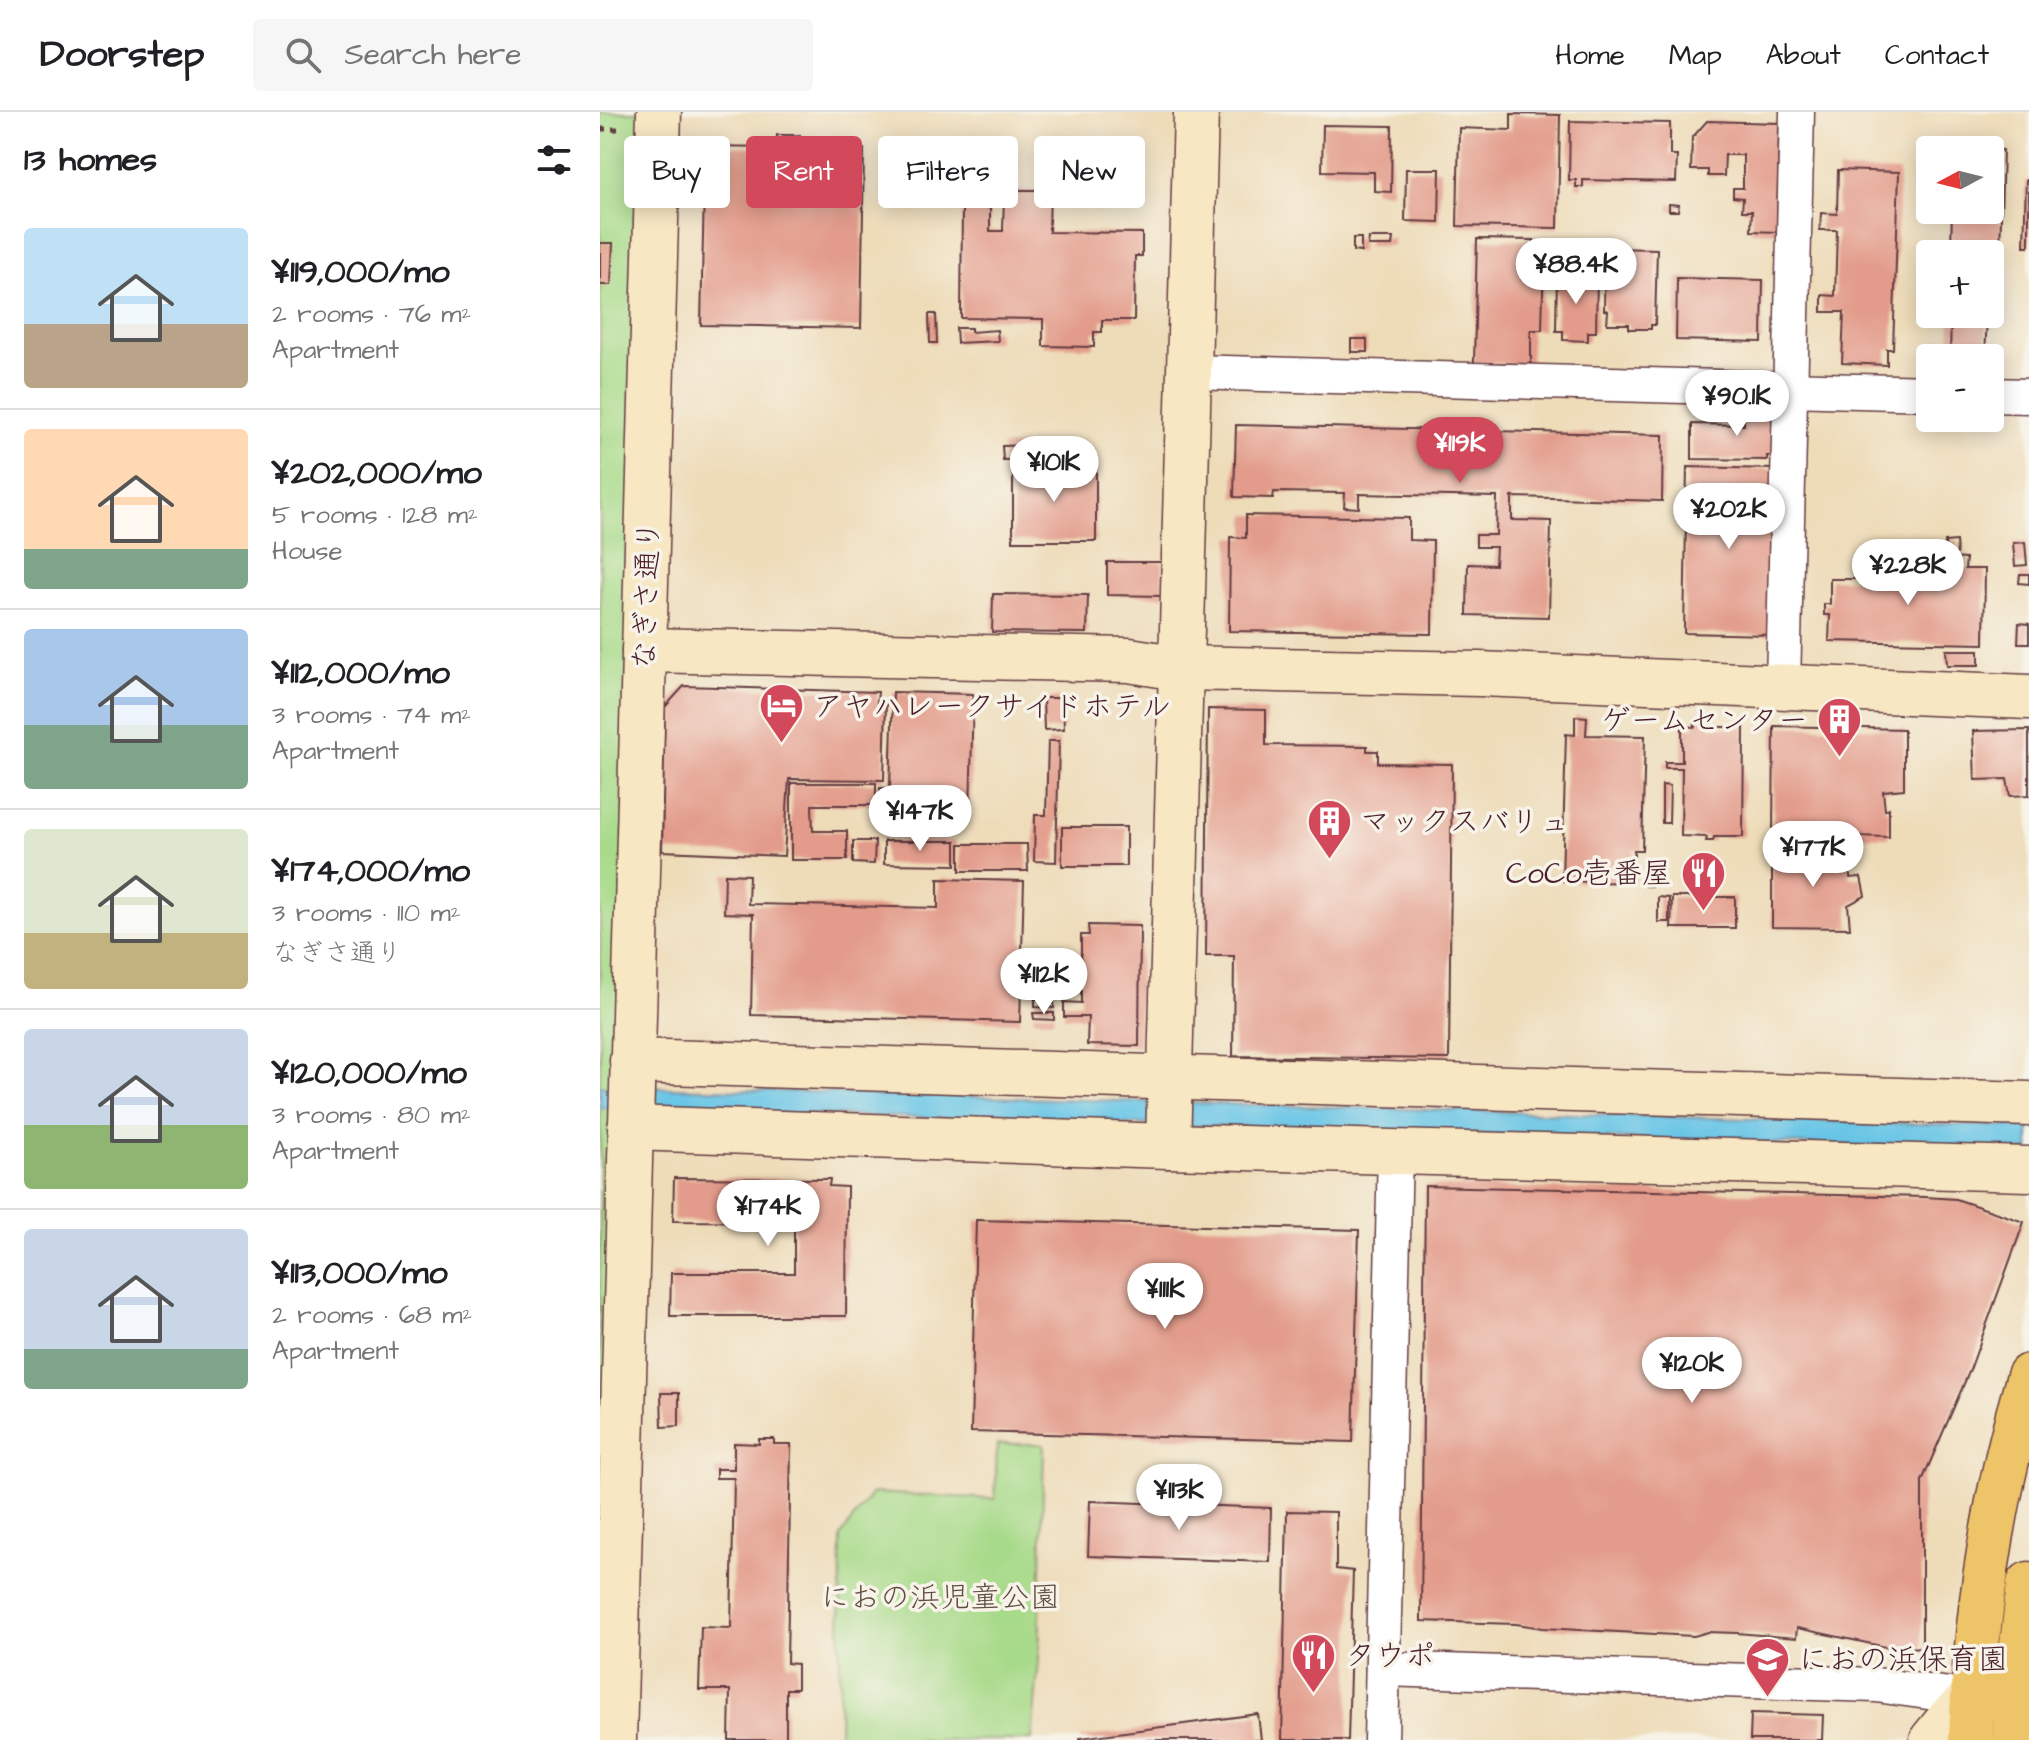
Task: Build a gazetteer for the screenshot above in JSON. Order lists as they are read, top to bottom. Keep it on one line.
{"streets":{"street":["なぎさ通り"]},"parks":["におの浜児童公園"],"places":{"hotel":["アヤハレークサイドホテル"],"building":["ゲームセンター","マックスバリュ"],"restaurant":["CoCo壱番屋","タウポ"],"school or university":["におの浜保育園"]},"north":"left","page":{"header":"Doorstep","search":"Search here","nav":["Home","Map","About","Contact"],"heading":"13 homes","map_buttons":["+","−"],"chip":["Buy","Rent","Filters","New"],"list":[{"name":"¥119,000/mo","note":"2 rooms · 76 m² · Apartment"},{"name":"¥202,000/mo","note":"5 rooms · 128 m² · House"},{"name":"¥112,000/mo","note":"3 rooms · 74 m² · Apartment"},{"name":"¥174,000/mo","note":"3 rooms · 110 m² · なぎさ通り"},{"name":"¥120,000/mo","note":"3 rooms · 80 m² · Apartment"},{"name":"¥113,000/mo","note":"2 rooms · 68 m² · Apartment"}],"price":["¥88.4K","¥90.1K","¥119K","¥101K","¥202K","¥228K","¥147K","¥177K","¥112K","¥174K","¥111K","¥120K","¥113K"]}}
